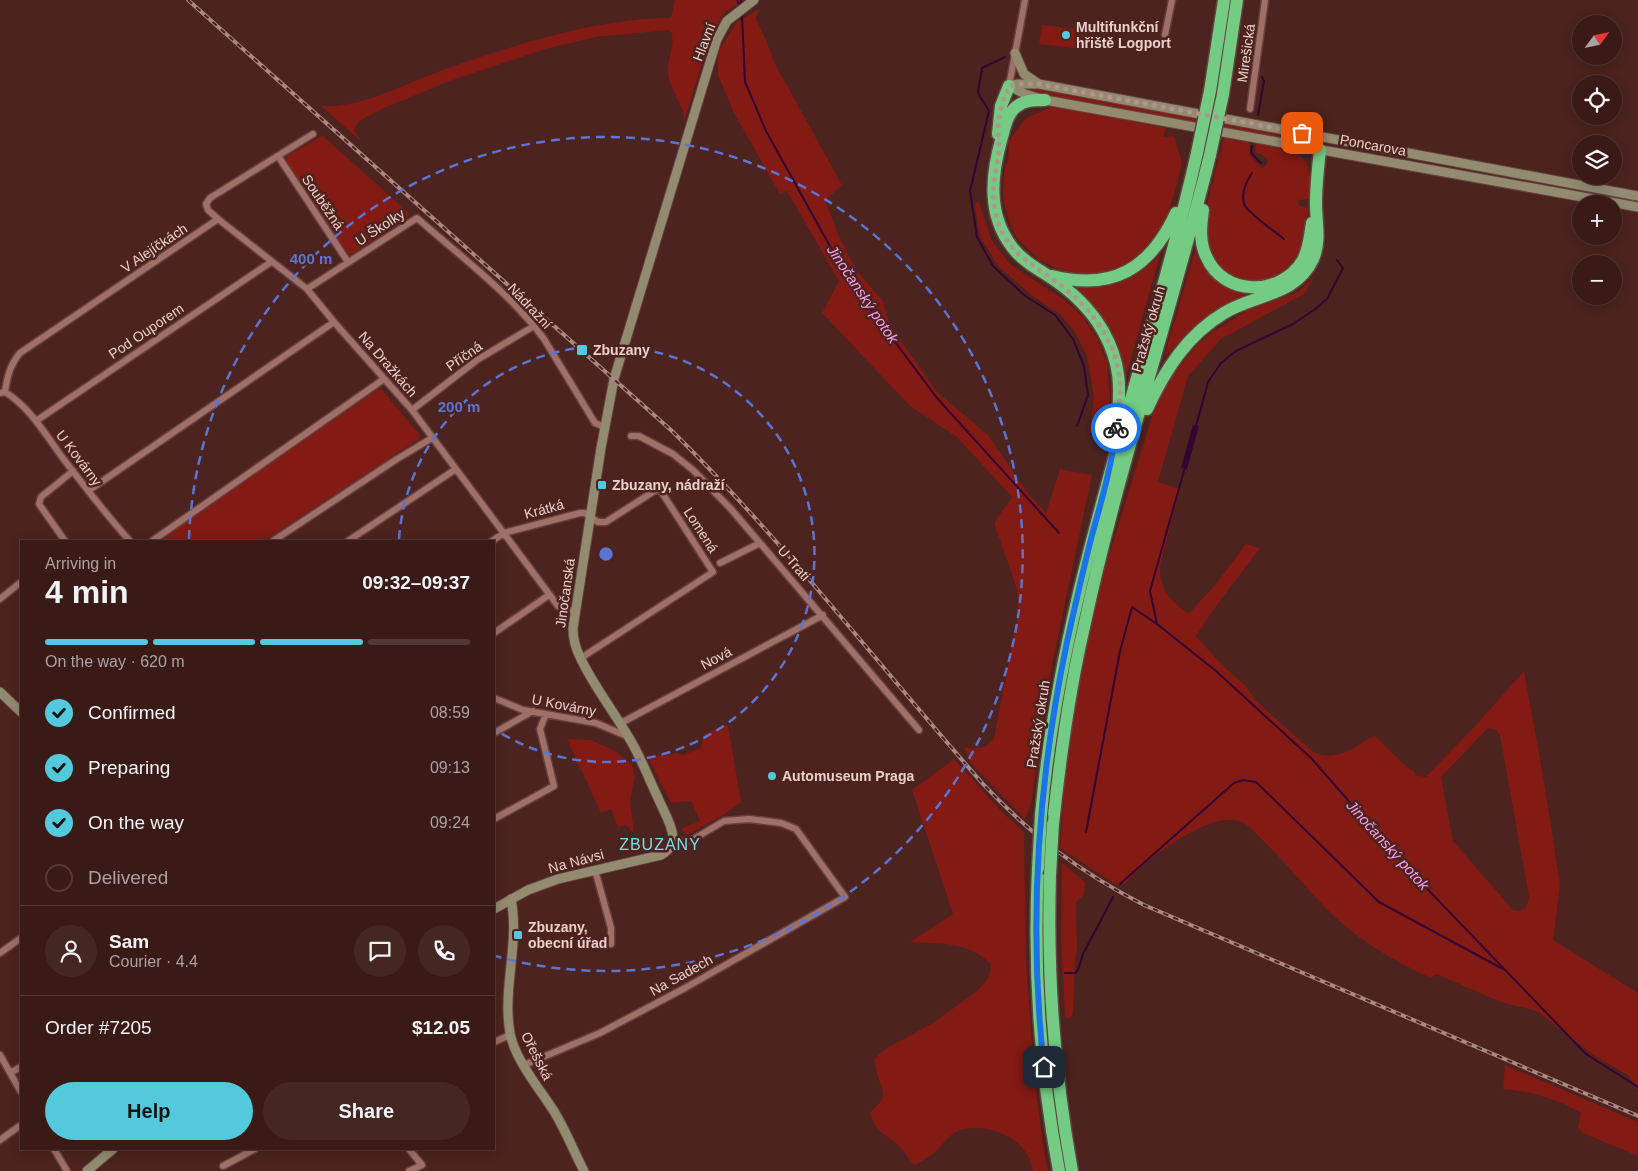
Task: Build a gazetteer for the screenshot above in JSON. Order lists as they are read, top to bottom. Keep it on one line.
{"streets":{"highway":["Pražský okruh"],"street":["Hlavní","Mirešická","Poncarova","Souběžná","U Školky","V Alejíčkách","Nádražní","Pod Ouporem","Příčná","Na Dražkách","U Kovárny","Krátká","Lomená","U Trati","Jinočanská","Nová","Na Návsi","Na Sadech","Ořešská"]},"crossings":[["Hlavní","Jinočanská"],["Souběžná","U Školky"],["U Školky","Nádražní"],["U Školky","Na Dražkách"],["V Alejíčkách","Na Dražkách"],["V Alejíčkách","U Kovárny"],["Nádražní","Příčná"],["Nádražní","Jinočanská"],["Pod Ouporem","Na Dražkách"],["Pod Ouporem","U Kovárny"],["Příčná","Na Dražkách"],["Na Dražkách","Krátká"],["Na Dražkách","Jinočanská"],["U Kovárny","Jinočanská"],["Krátká","Lomená"],["Krátká","Jinočanská"],["Lomená","Jinočanská"],["U Trati","Nová"],["Jinočanská","Nová"],["Jinočanská","Na Návsi"],["Jinočanská","Na Sadech"],["Na Návsi","Na Sadech"],["Na Návsi","Ořešská"],["Na Sadech","Ořešská"]],"districts":["ZBUZANY"],"water":["Jinočanský potok"],"places":{"other":["Multifunkční hřiště Logport","Automuseum Praga"],"transit":["Zbuzany","Zbuzany, nádraží","Zbuzany, obecní úřad"]},"north":"top right","page":{"map_buttons":["+","−"],"heading":["4 min","Arriving in","09:32–09:37"],"panel":["Sam","Courier · 4.4","Order #7205","$12.05"],"bar":"On the way · 620 m","list":[["Confirmed","08:59"],["Preparing","09:13"],["On the way","09:24"],"Delivered"],"buttons":["Help","Share"]},"rings":["400 m","200 m"]}
